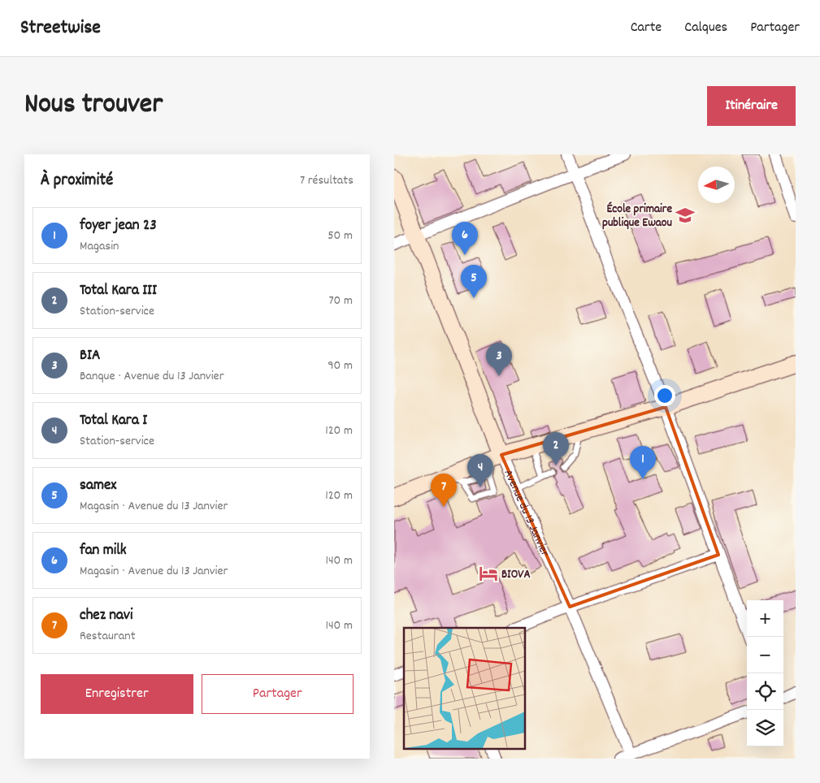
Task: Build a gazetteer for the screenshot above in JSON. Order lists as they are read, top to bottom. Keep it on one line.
{"streets":{"main road":["Avenue du 13 Janvier"]},"places":{"school or university":["École primaire publique Ewaou"],"hotel":["BIOVA"]},"north":"left","page":{"header":"Streetwise","nav":["Carte","Calques","Partager"],"title":"Nous trouver","buttons":["Itinéraire",["Enregistrer","Partager"]],"heading":["À proximité","7 résultats"],"list":[{"mark":"1","name":"foyer jean 23","note":"Magasin","value":"50 m"},{"mark":"2","name":"Total Kara III","note":"Station-service","value":"70 m"},{"mark":"3","name":"BIA","note":"Banque · Avenue du 13 Janvier","value":"90 m"},{"mark":"4","name":"Total Kara I","note":"Station-service","value":"120 m"},{"mark":"5","name":"samex","note":"Magasin · Avenue du 13 Janvier","value":"120 m"},{"mark":"6","name":"fan milk","note":"Magasin · Avenue du 13 Janvier","value":"140 m"},{"mark":"7","name":"chez navi","note":"Restaurant","value":"140 m"}],"pins":["6","5","3","2","1","4","7"],"map_buttons":["+","−"]}}
